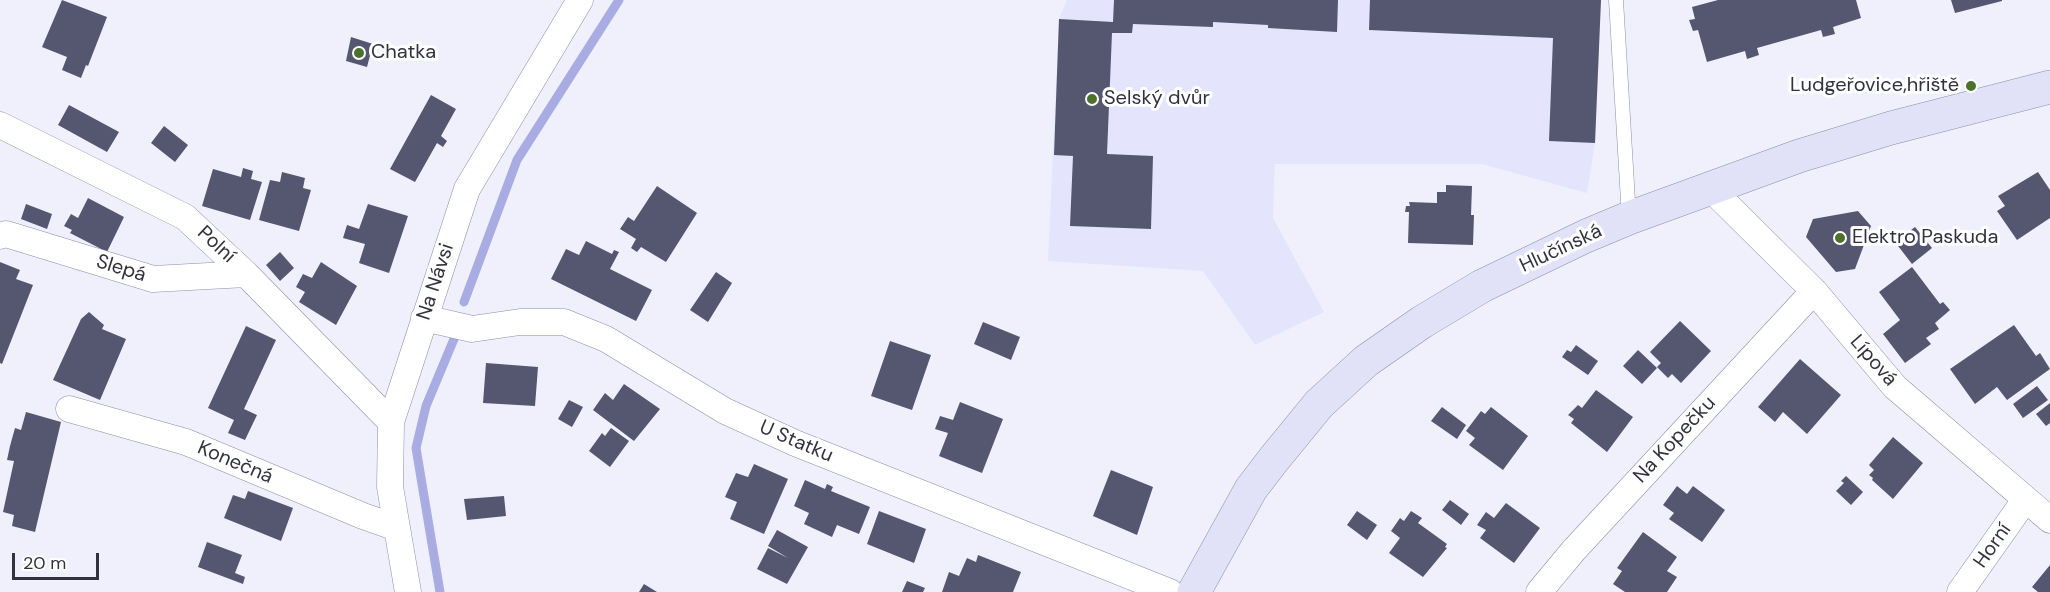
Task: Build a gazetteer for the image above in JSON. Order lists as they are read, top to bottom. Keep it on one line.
{"streets":{"street":["Polní","Hlučínská","Slepá","Na Návsi","Lípová","Na Kopečku","U Statku","Konečná","Horní"]},"crossings":[["Polní","Slepá"],["Polní","Na Návsi"],["Hlučínská","Lípová"],["Na Návsi","U Statku"],["Na Návsi","Konečná"],["Lípová","Na Kopečku"],["Lípová","Horní"]],"places":["Chatka","Ludgeřovice,hřiště","Selský dvůr","Elektro Paskuda"],"scale_bar":"20 m"}
